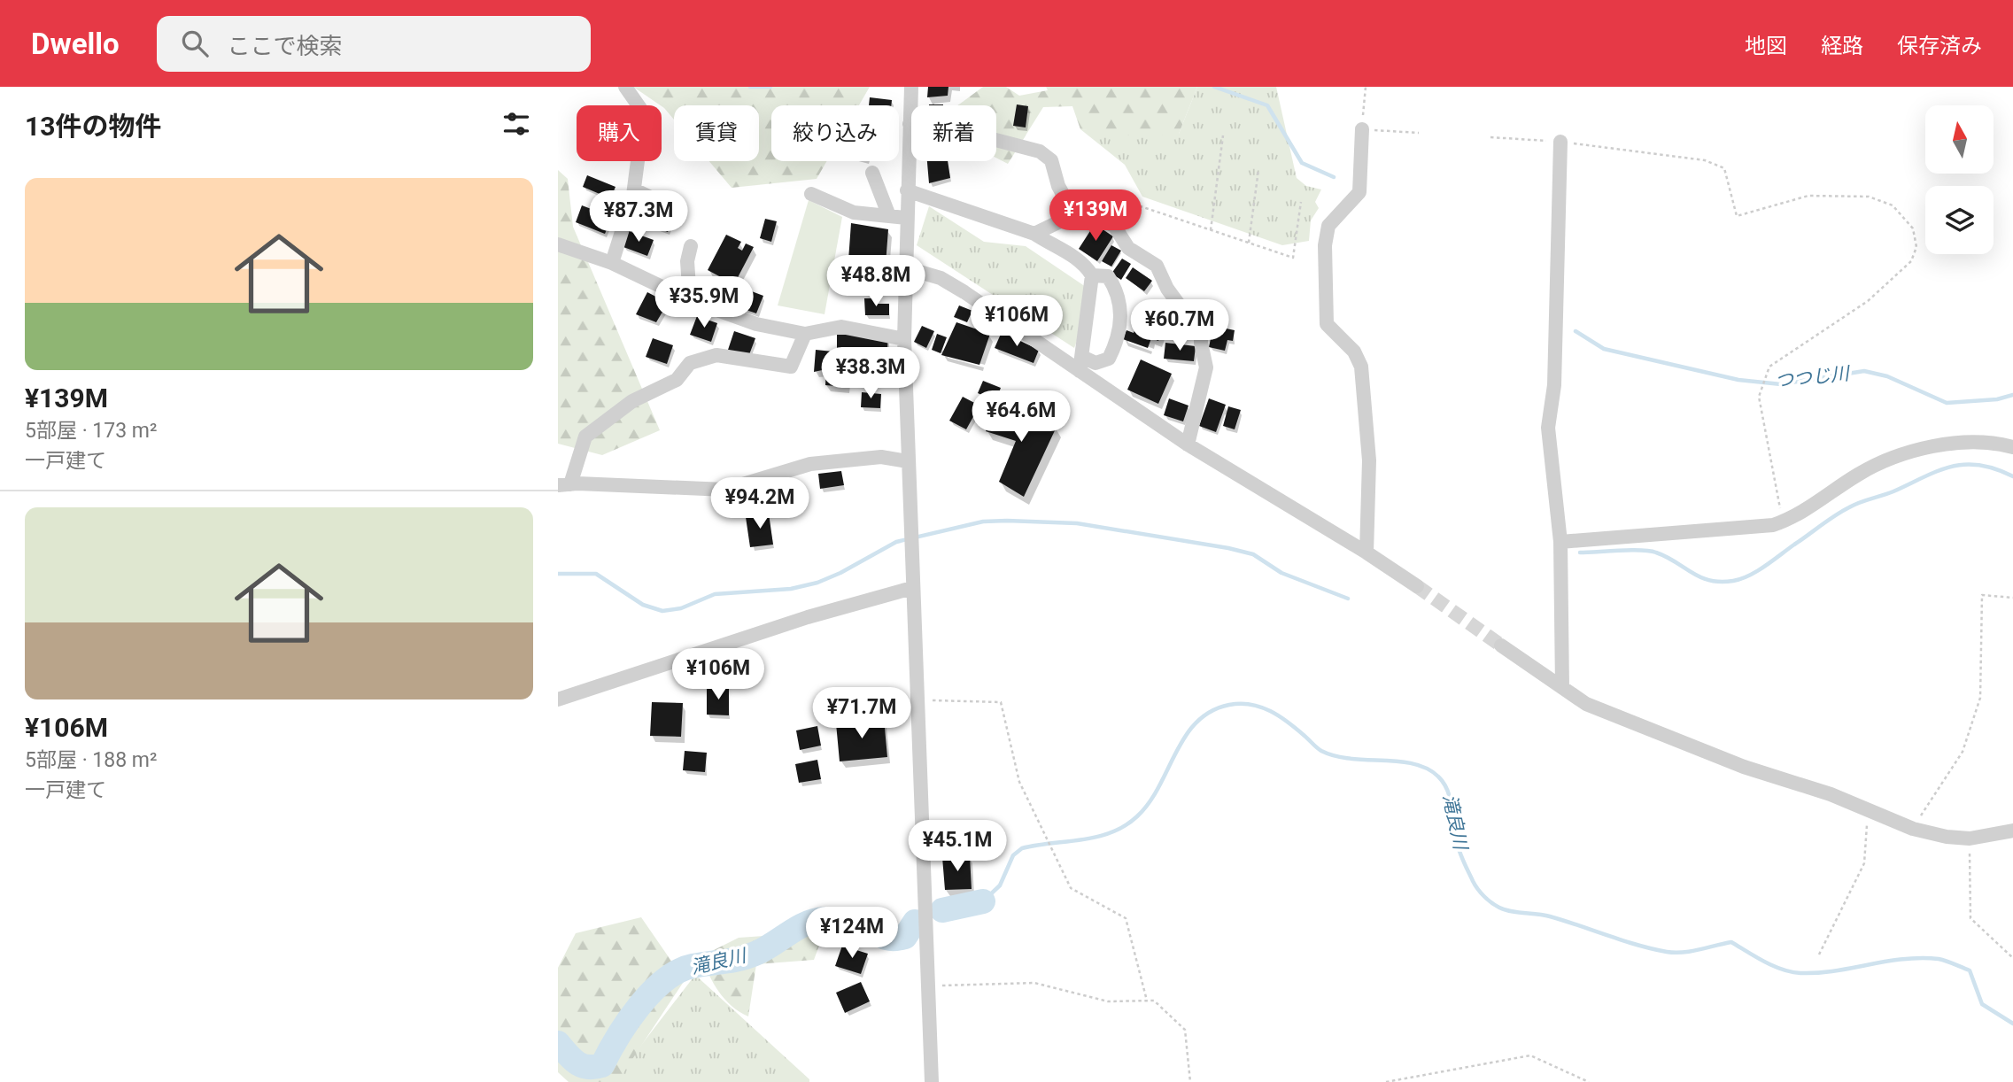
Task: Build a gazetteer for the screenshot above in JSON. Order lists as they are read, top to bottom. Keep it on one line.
{"water":["つつじ川","滝良川"],"north":"top","page":{"header":"Dwello","search":"ここで検索","nav":["地図","経路","保存済み"],"heading":"13件の物件","chip":["購入","賃貸","絞り込み","新着"],"list":[{"name":"¥139M","note":"5部屋 · 173 m² · 一戸建て"},{"name":"¥106M","note":"5部屋 · 188 m² · 一戸建て"}],"price":["¥139M","¥87.3M","¥48.8M","¥35.9M","¥106M","¥60.7M","¥38.3M","¥64.6M","¥94.2M","¥106M","¥71.7M","¥45.1M","¥124M"]}}
